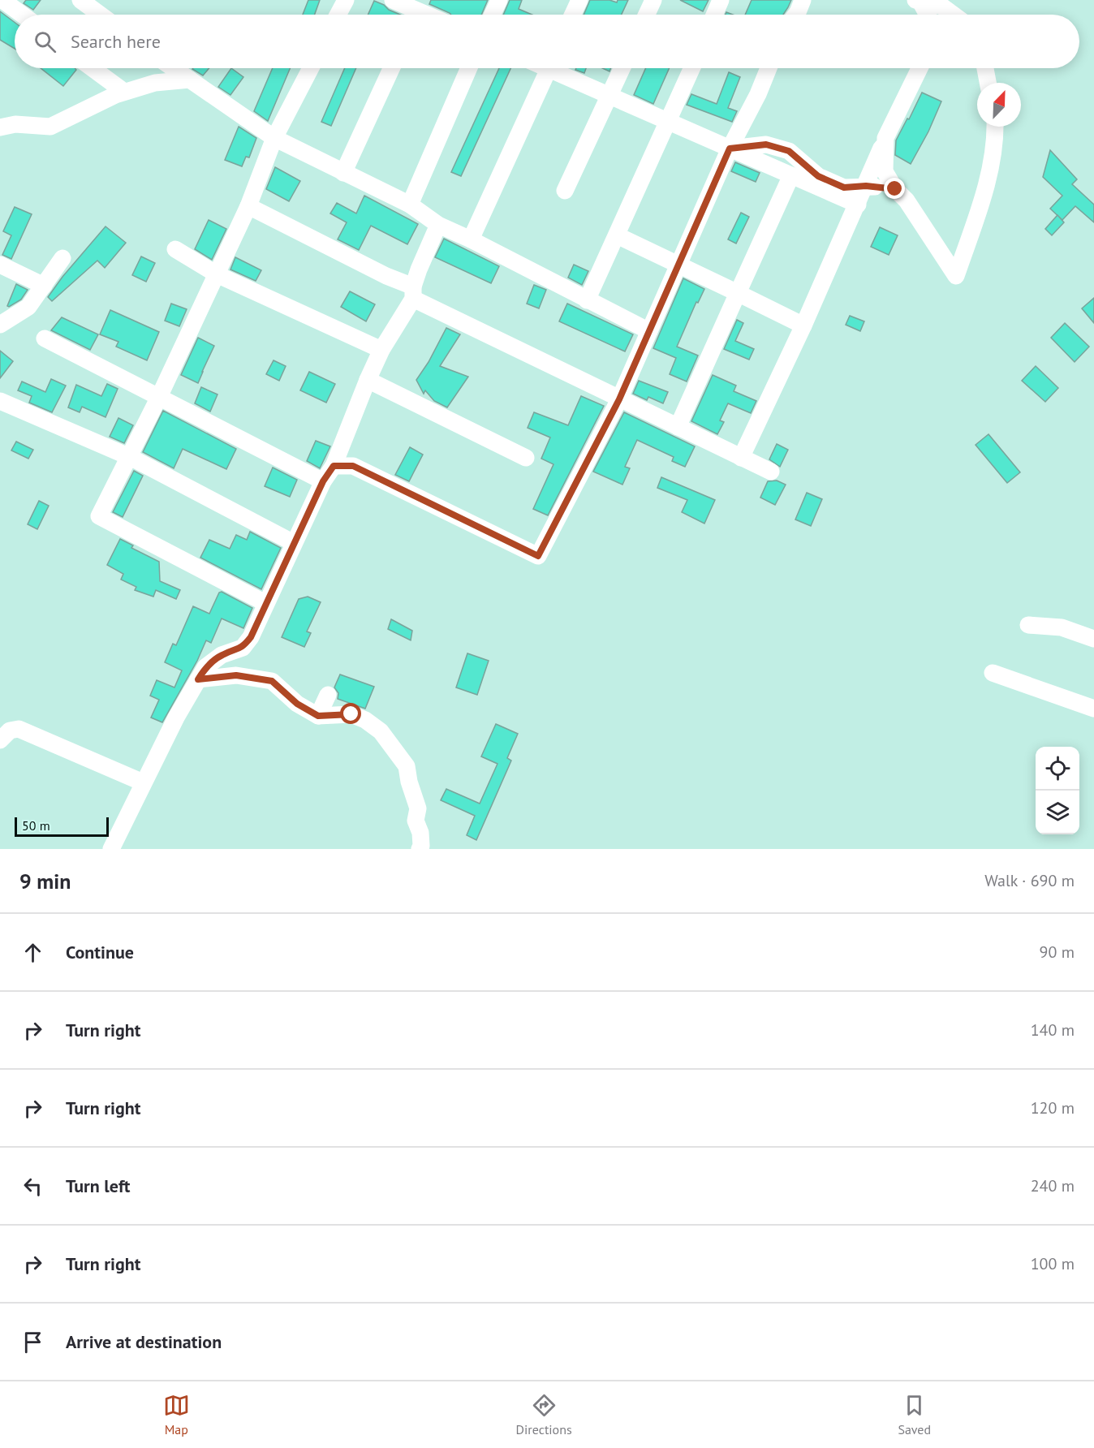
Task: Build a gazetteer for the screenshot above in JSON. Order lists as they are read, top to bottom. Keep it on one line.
{"scale_bar":"50 m","north":"top right","page":{"search":"Search here","scale":"50 m","heading":["9 min","Walk · 690 m"],"list":[["Continue","90 m"],["Turn right","140 m"],["Turn right","120 m"],["Turn left","240 m"],["Turn right","100 m"],"Arrive at destination"],"nav":["Map","Directions","Saved"]}}
